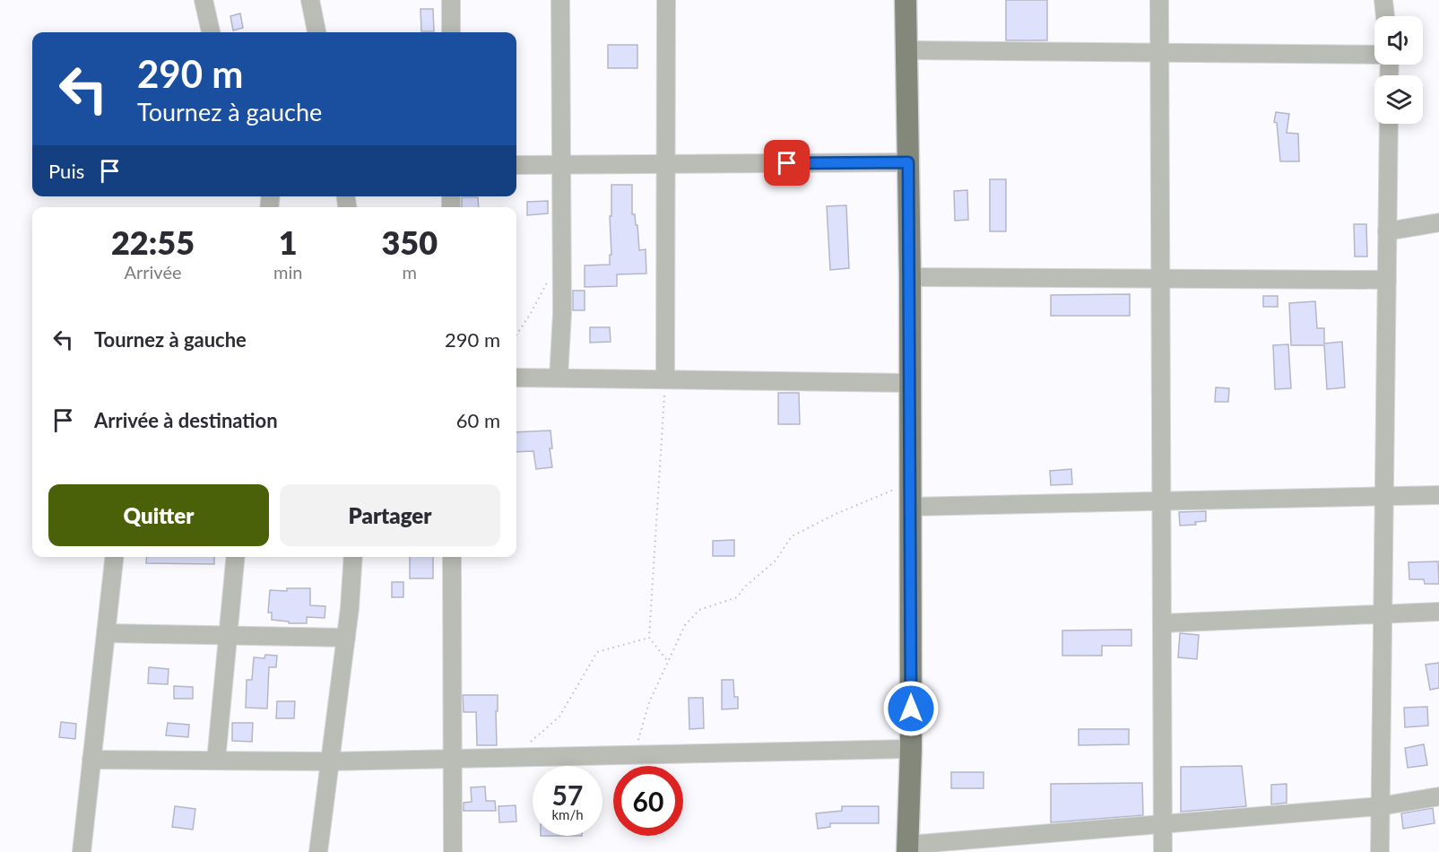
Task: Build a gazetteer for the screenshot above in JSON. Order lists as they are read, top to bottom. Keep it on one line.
{"page":{"turn":["290 m","Tournez à gauche"],"then":"Puis","eta":["22:55","Arrivée","1","min","350","m"],"list":[{"name":"Tournez à gauche","value":"290 m"},{"name":"Arrivée à destination","value":"60 m"}],"buttons":["Quitter","Partager"],"speed":"57 km/h","limit":"60"}}
